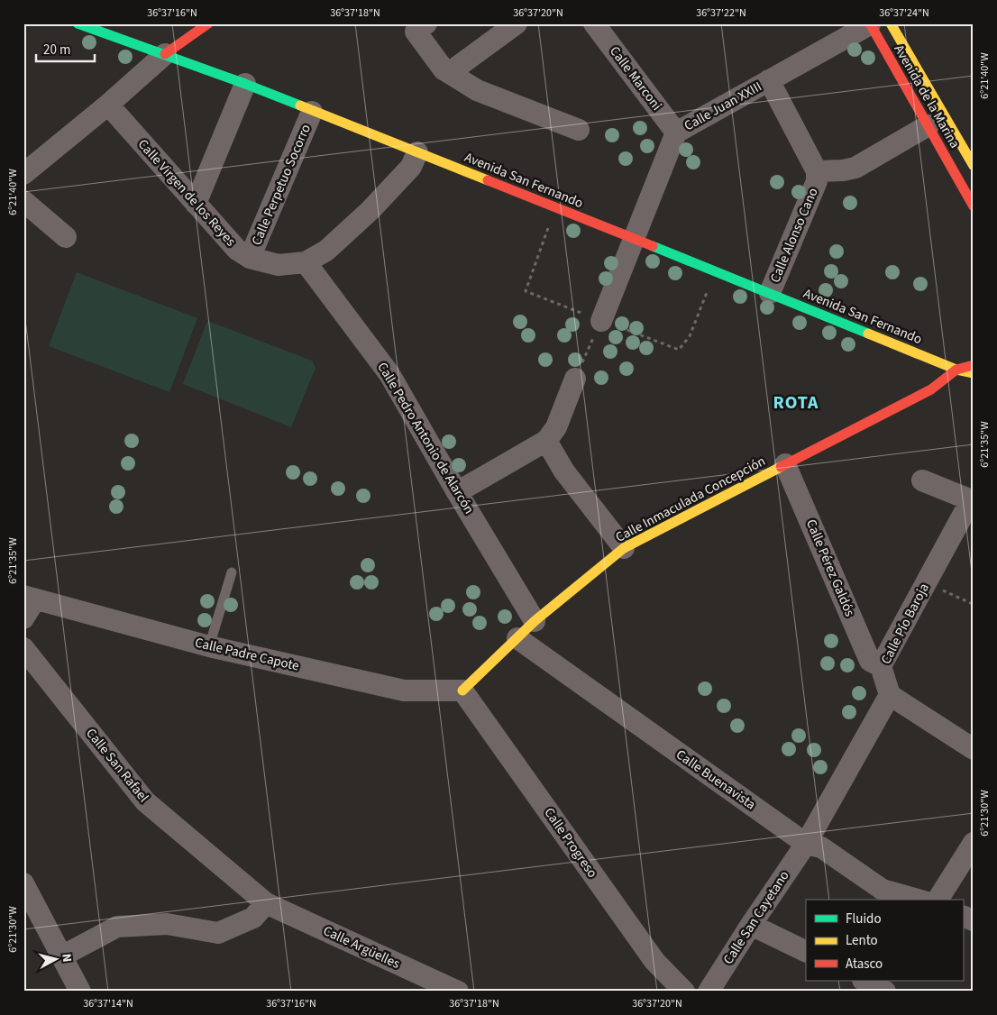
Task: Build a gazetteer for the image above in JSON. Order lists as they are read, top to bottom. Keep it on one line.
{"streets":{"street":["Calle Marconi","Avenida de la Marina","Calle Juan XXIII","Avenida San Fernando","Calle Perpetuo Socorro","Calle Virgen de los Reyes","Calle Alonso Cano","Calle Pedro Antonio de Alarcón","Calle Inmaculada Concepción","Calle Pérez Galdós","Calle Pío Baroja","Calle Padre Capote","Calle San Rafael","Calle Buenavista","Calle Progreso","Calle San Cayetano","Calle Argüelles"]},"crossings":[["Calle Marconi","Calle Juan XXIII"],["Avenida de la Marina","Calle Juan XXIII"],["Calle Juan XXIII","Avenida San Fernando"],["Calle Juan XXIII","Calle Alonso Cano"],["Avenida San Fernando","Calle Perpetuo Socorro"],["Avenida San Fernando","Calle Virgen de los Reyes"],["Avenida San Fernando","Calle Alonso Cano"],["Avenida San Fernando","Calle Inmaculada Concepción"],["Calle Perpetuo Socorro","Calle Virgen de los Reyes"],["Calle Virgen de los Reyes","Calle Pedro Antonio de Alarcón"],["Calle Pedro Antonio de Alarcón","Calle Inmaculada Concepción"],["Calle Inmaculada Concepción","Calle Pérez Galdós"],["Calle Inmaculada Concepción","Calle Padre Capote"],["Calle Inmaculada Concepción","Calle Buenavista"],["Calle Inmaculada Concepción","Calle Progreso"],["Calle Pérez Galdós","Calle Pío Baroja"],["Calle Padre Capote","Calle Progreso"],["Calle San Rafael","Calle Argüelles"],["Calle Buenavista","Calle San Cayetano"]],"districts":["ROTA"],"legend":["Fluido","Lento","Atasco"],"scale_bar":"20 m","north":"right","coordinates":["36°37'16\"N","36°37'18\"N","36°37'20\"N","36°37'22\"N","36°37'24\"N","6°21'40\"W","6°21'35\"W","6°21'30\"W","36°37'14\"N"]}
